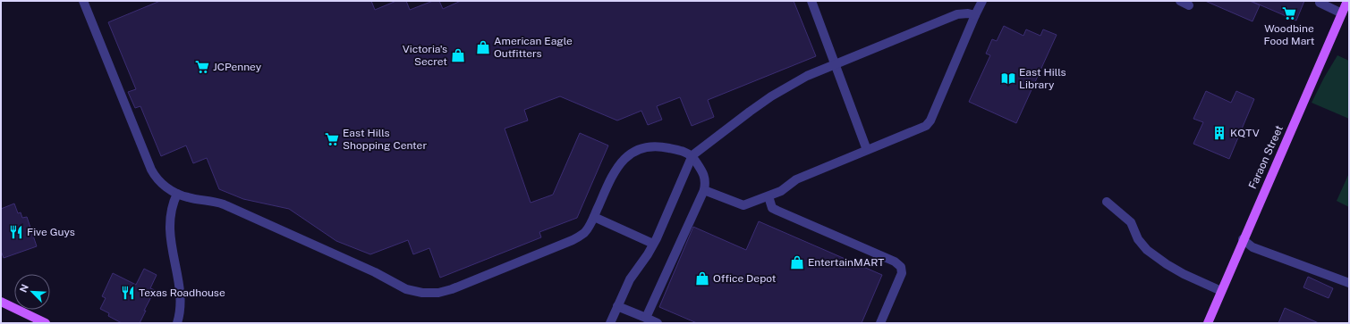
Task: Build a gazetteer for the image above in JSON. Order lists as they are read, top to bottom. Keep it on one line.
{"streets":{"main road":["Faraon Street"]},"places":{"supermarket":["Woodbine Food Mart","JCPenney","East Hills Shopping Center"],"shop":["American Eagle Outfitters","Victoria's Secret","EntertainMART","Office Depot"],"library":["East Hills Library"],"building":["KQTV"],"restaurant":["Five Guys","Texas Roadhouse"]},"north":"top left"}
